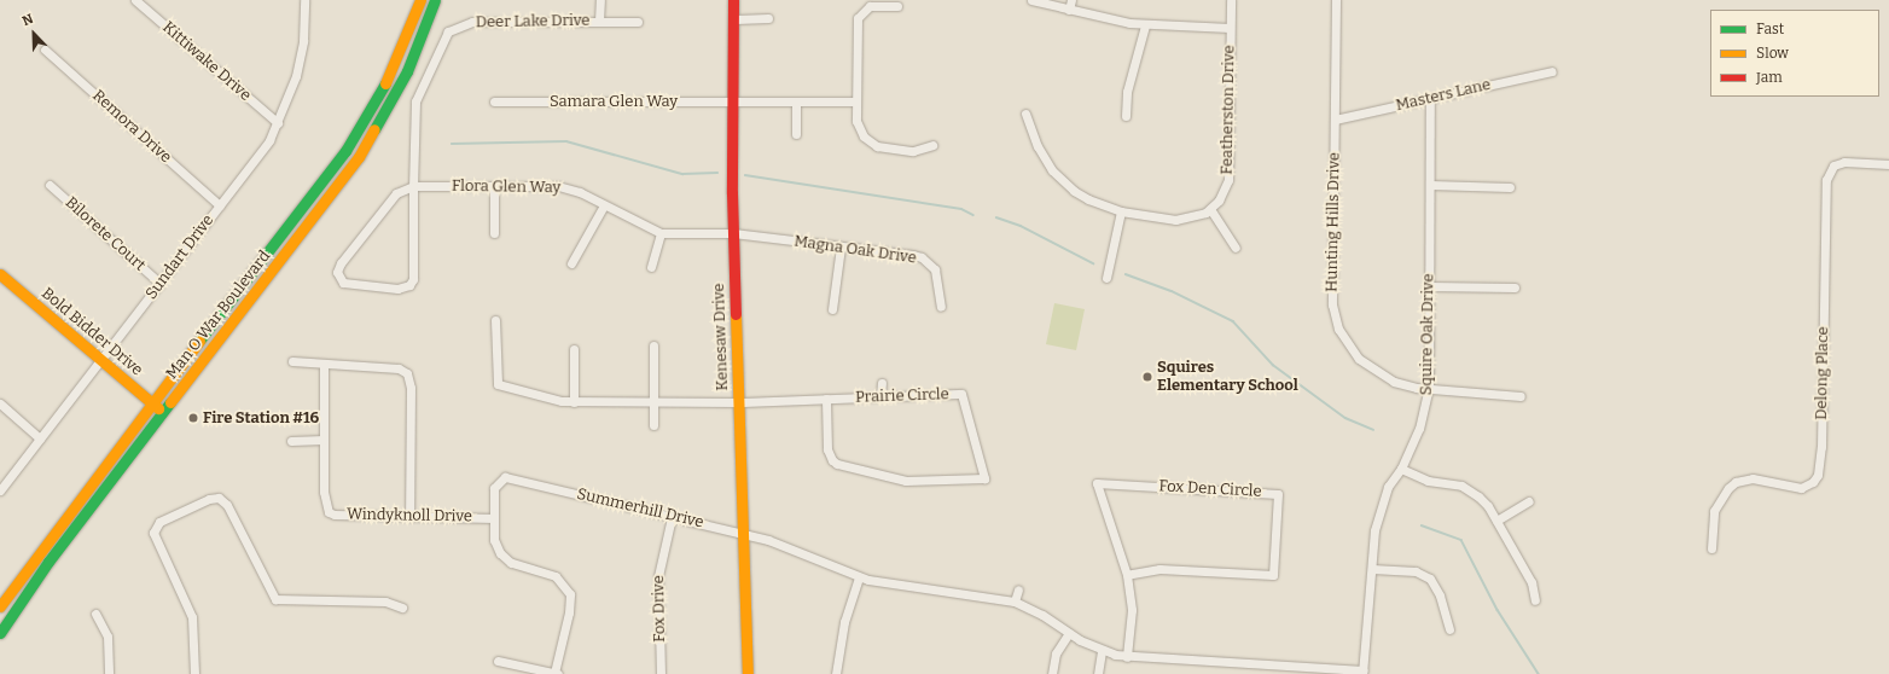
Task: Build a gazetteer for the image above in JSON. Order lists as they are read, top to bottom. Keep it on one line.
{"streets":{"main road":["Man O War Boulevard","Bold Bidder Drive","Kenesaw Drive"],"street":["Deer Lake Drive","Kittiwake Drive","Masters Lane","Samara Glen Way","Featherston Drive","Remora Drive","Flora Glen Way","Hunting Hills Drive","Bilorete Court","Magna Oak Drive","Sundart Drive","Squire Oak Drive","Delong Place","Prairie Circle","Fox Den Circle","Summerhill Drive","Windyknoll Drive","Fox Drive"]},"crossings":[["Deer Lake Drive","Flora Glen Way"],["Kittiwake Drive","Sundart Drive"],["Masters Lane","Hunting Hills Drive"],["Masters Lane","Squire Oak Drive"],["Samara Glen Way","Kenesaw Drive"],["Remora Drive","Sundart Drive"],["Flora Glen Way","Magna Oak Drive"],["Flora Glen Way","Kenesaw Drive"],["Hunting Hills Drive","Squire Oak Drive"],["Bilorete Court","Sundart Drive"],["Magna Oak Drive","Kenesaw Drive"],["Sundart Drive","Bold Bidder Drive"],["Man O War Boulevard","Bold Bidder Drive"],["Squire Oak Drive","Summerhill Drive"],["Kenesaw Drive","Prairie Circle"],["Kenesaw Drive","Summerhill Drive"],["Fox Den Circle","Summerhill Drive"],["Summerhill Drive","Windyknoll Drive"],["Summerhill Drive","Fox Drive"]],"places":["Squires Elementary School","Fire Station #16"],"legend":["Fast","Slow","Jam"],"north":"top left"}
